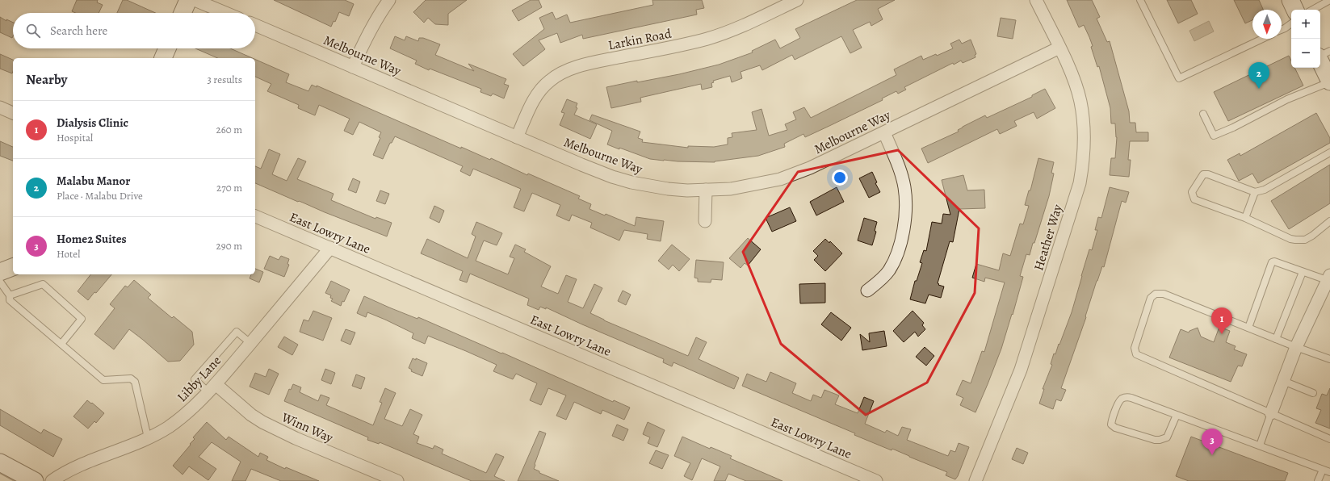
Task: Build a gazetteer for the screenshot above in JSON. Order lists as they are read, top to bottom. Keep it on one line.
{"streets":{"street":["Larkin Road","Melbourne Way","East Lowry Lane","Heather Way","Libby Lane","Winn Way"]},"crossings":[["Larkin Road","Melbourne Way"],["Melbourne Way","Heather Way"],["East Lowry Lane","Libby Lane"],["Libby Lane","Winn Way"]],"north":"bottom","page":{"map_buttons":["+","−"],"search":"Search here","heading":["Nearby","3 results"],"pins":["2","1","3"],"list":[{"mark":"1","name":"Dialysis Clinic","note":"Hospital","value":"260 m"},{"mark":"2","name":"Malabu Manor","note":"Place · Malabu Drive","value":"270 m"},{"mark":"3","name":"Home2 Suites","note":"Hotel","value":"290 m"}]}}
